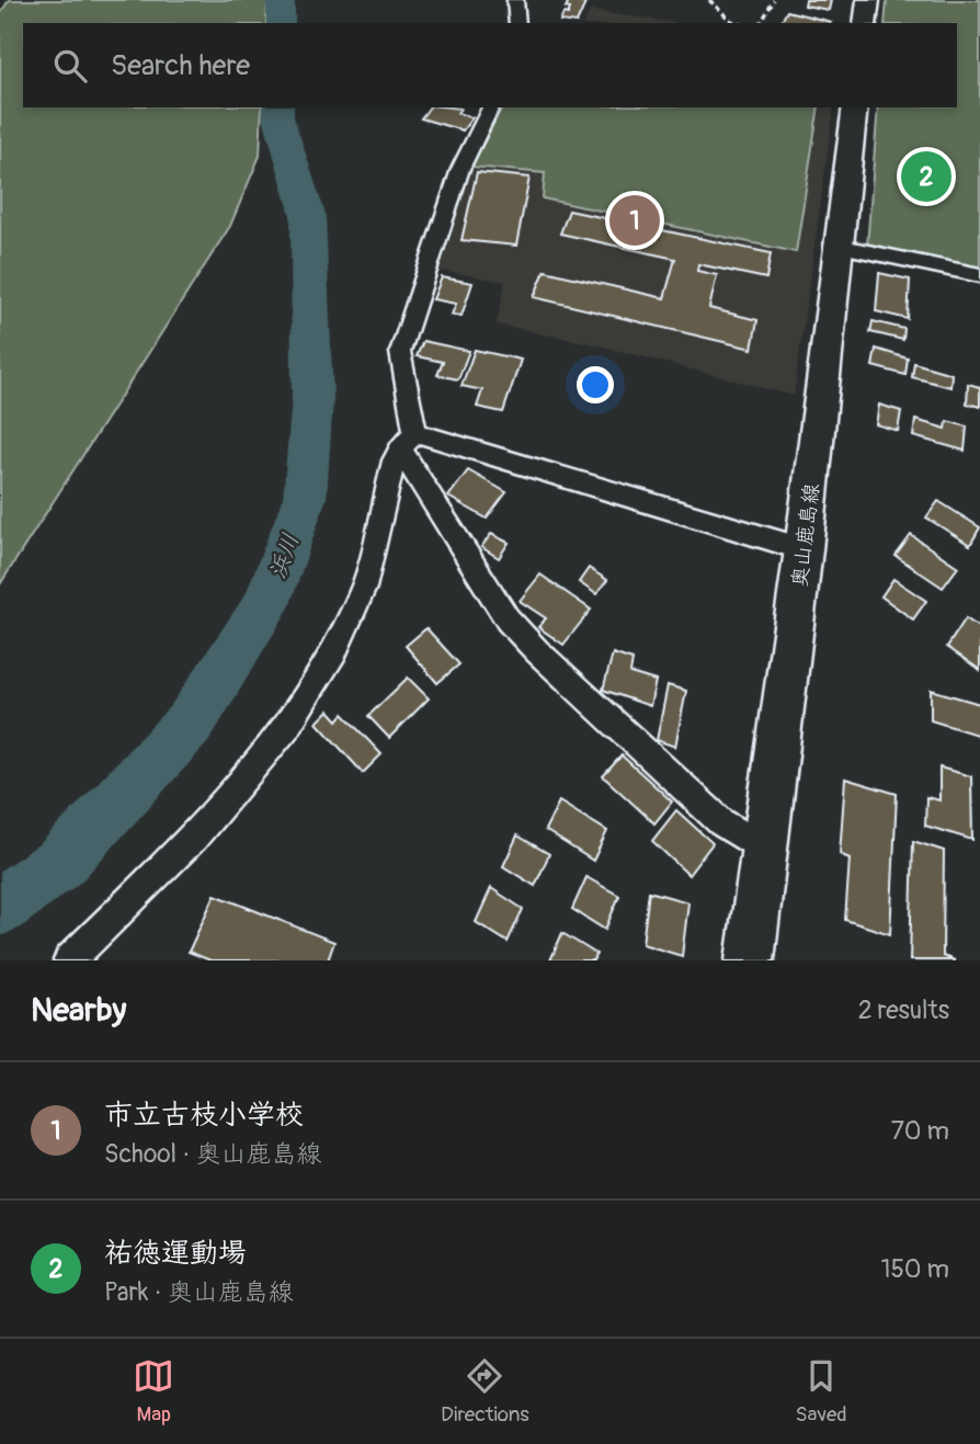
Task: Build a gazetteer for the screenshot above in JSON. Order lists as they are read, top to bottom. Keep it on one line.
{"streets":{"main road":["奥山鹿島線"]},"water":["浜川"],"page":{"search":"Search here","pins":["2","1"],"heading":["Nearby","2 results"],"list":[{"mark":"1","name":"市立古枝小学校","note":"School · 奥山鹿島線","value":"70 m"},{"mark":"2","name":"祐徳運動場","note":"Park · 奥山鹿島線","value":"150 m"}],"nav":["Map","Directions","Saved"]}}
